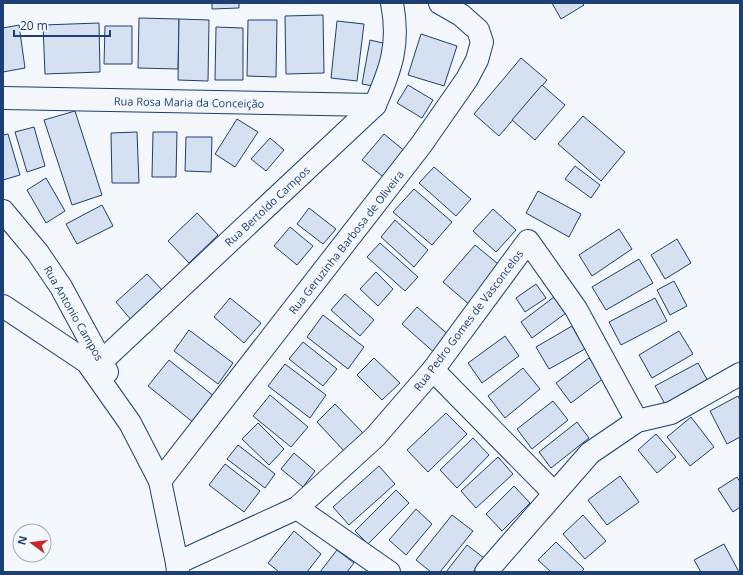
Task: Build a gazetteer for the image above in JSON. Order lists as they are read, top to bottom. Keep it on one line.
{"streets":{"street":["Rua Rosa Maria da Conceição","Rua Bertoldo Campos","Rua Geruzinha Barbosa de Oliveira","Rua Antonio Campos","Rua Pedro Gomes de Vasconcelos"]},"crossings":[["Rua Rosa Maria da Conceição","Rua Bertoldo Campos"],["Rua Bertoldo Campos","Rua Antonio Campos"]],"scale_bar":"20 m","north":"left"}
